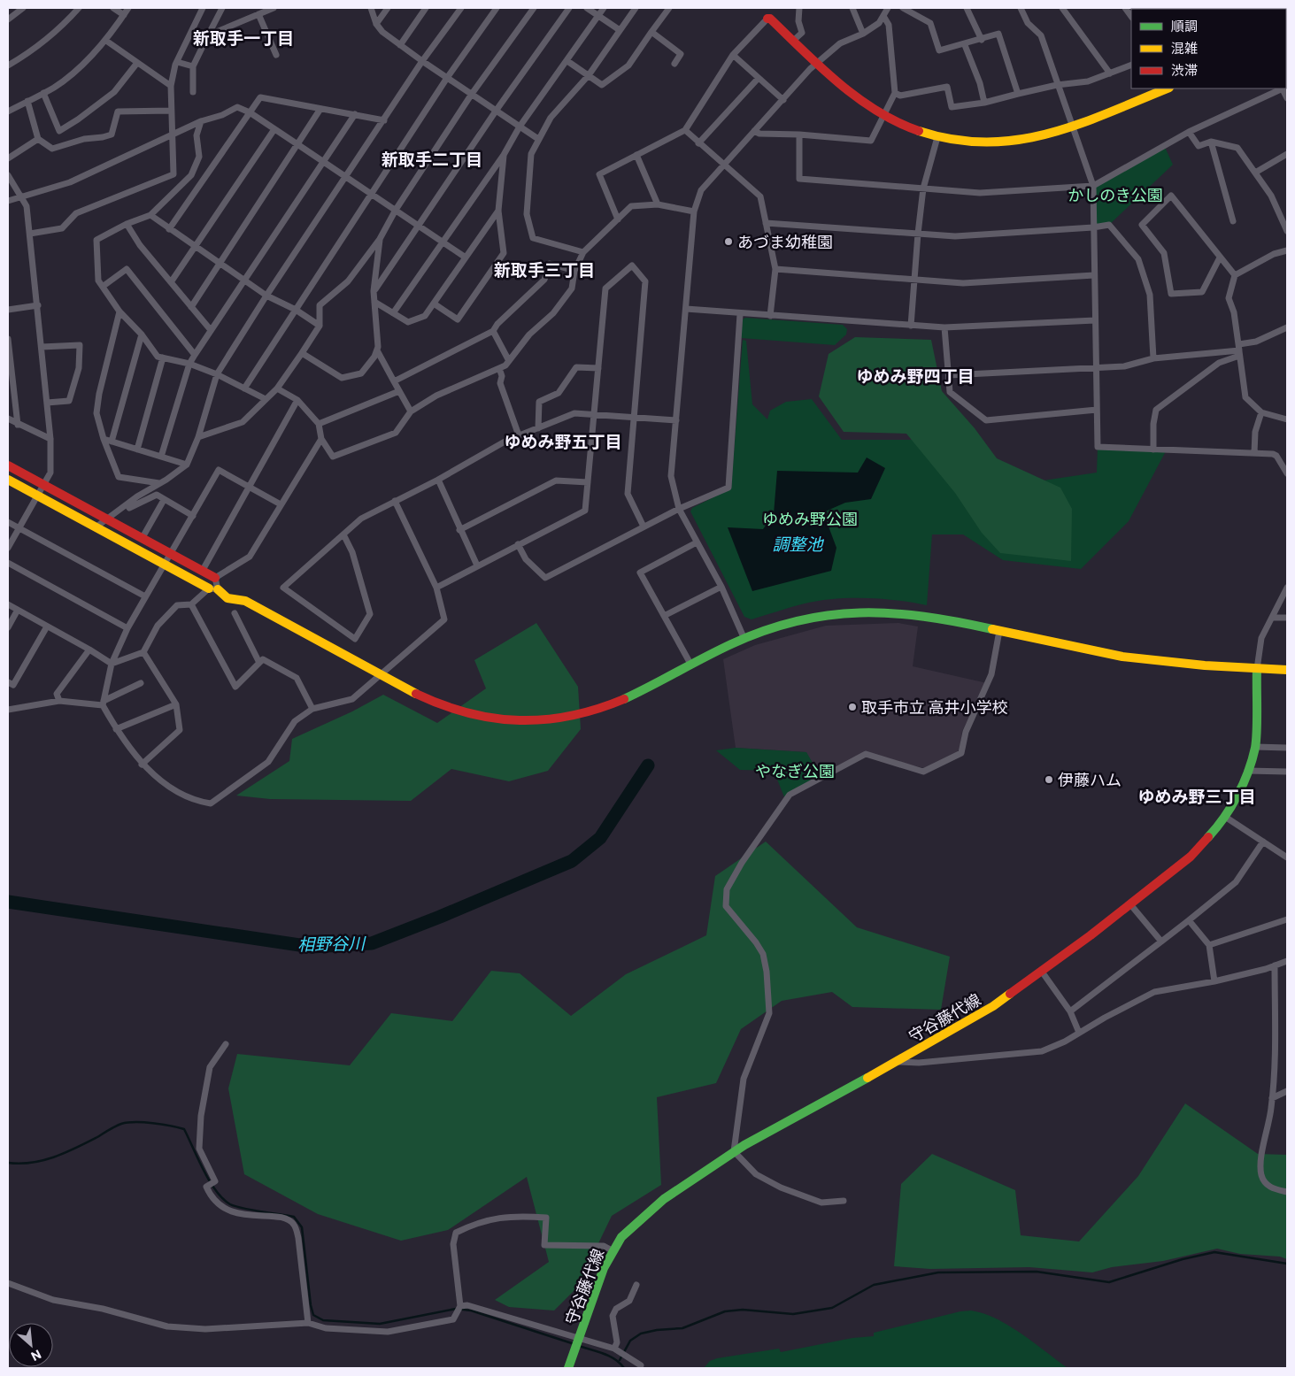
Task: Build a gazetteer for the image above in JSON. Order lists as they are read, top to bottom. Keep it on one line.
{"streets":{"street":["守谷藤代線"]},"districts":["新取手一丁目","新取手二丁目","新取手三丁目","ゆめみ野四丁目","ゆめみ野五丁目","ゆめみ野三丁目"],"water":["調整池","相野谷川"],"parks":["かしのき公園","ゆめみ野公園","やなぎ公園"],"places":["あづま幼稚園","取手市立 高井小学校","伊藤ハム"],"legend":["順調","混雑","渋滞"],"north":"bottom right"}
